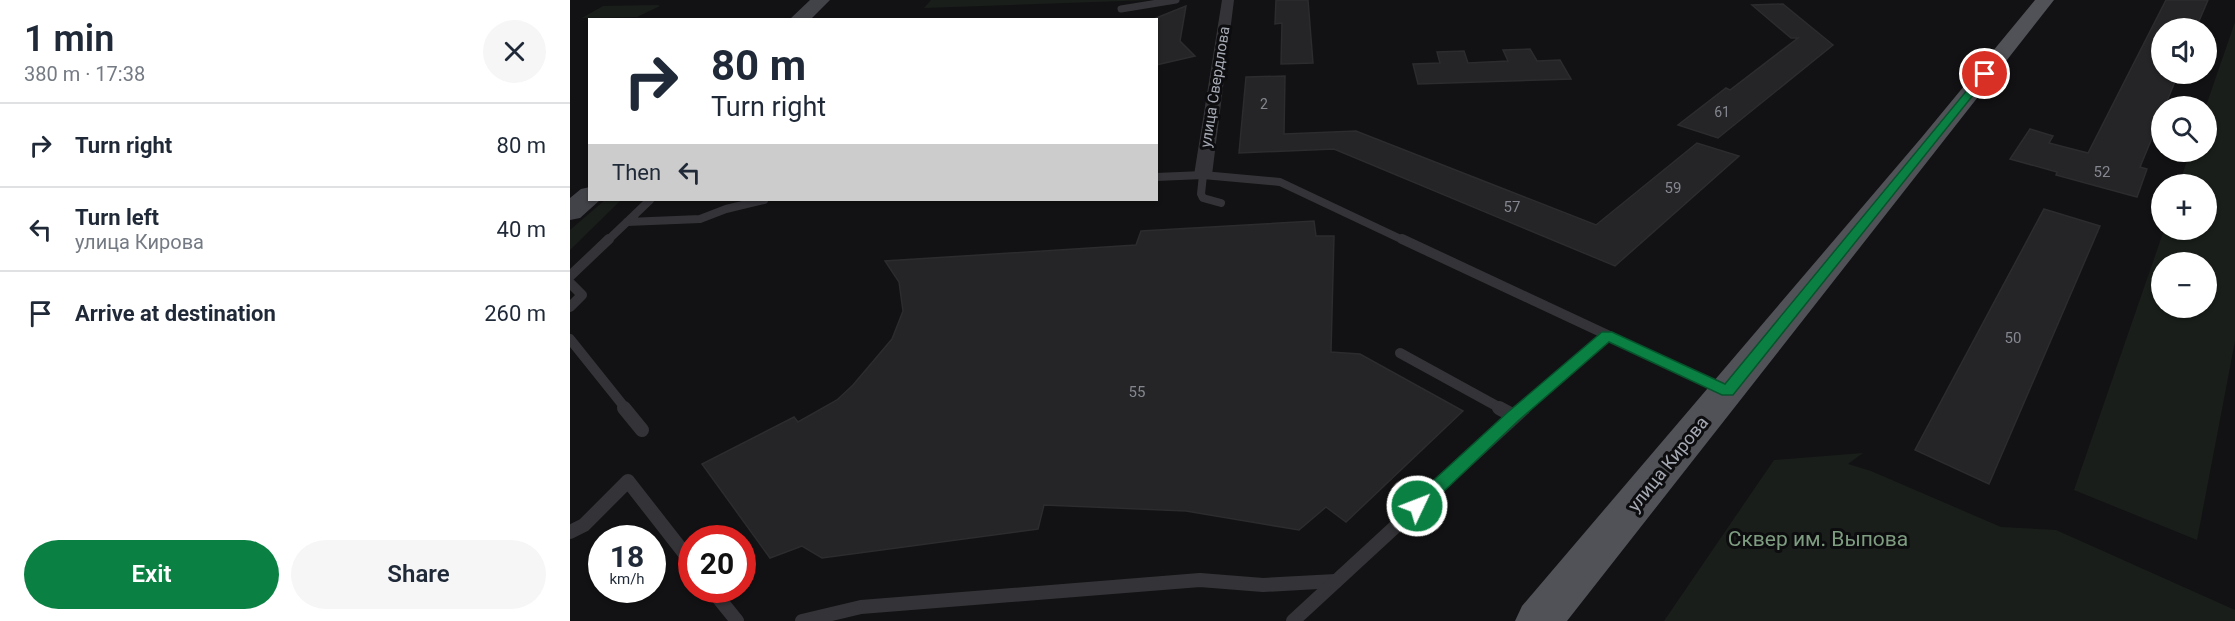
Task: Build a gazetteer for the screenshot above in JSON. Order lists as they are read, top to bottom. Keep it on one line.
{"streets":{"main road":["улица Кирова"],"street":["улица Свердлова"]},"parks":["Сквер им. Выпова"],"house_numbers":["2","61","52","59","57","50","55"],"page":{"heading":["1 min","380 m · 17:38"],"map_buttons":["+","−"],"turn":["80 m","Turn right"],"list":[{"name":"Turn right","value":"80 m"},{"name":"Turn left","note":"улица Кирова","value":"40 m"},{"name":"Arrive at destination","value":"260 m"}],"then":"Then","speed":"18 km/h","limit":"20","buttons":["Exit","Share"]}}
